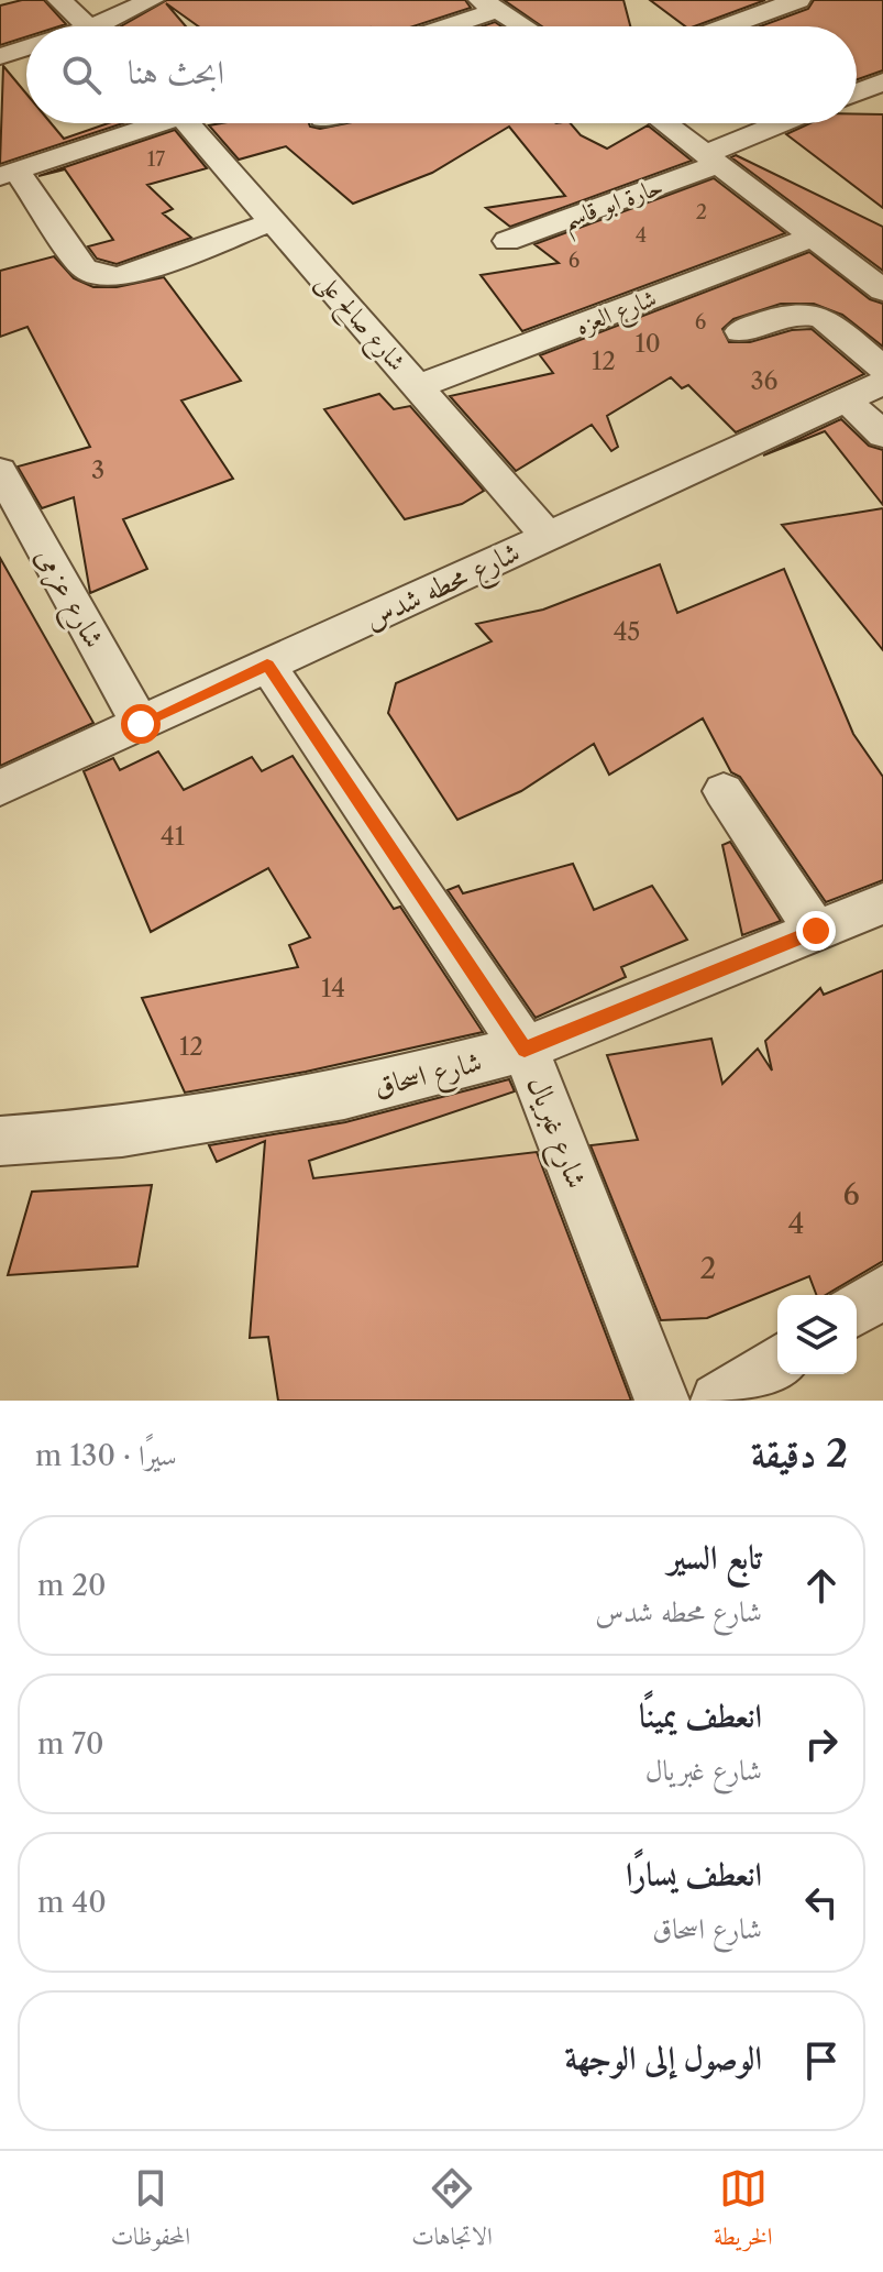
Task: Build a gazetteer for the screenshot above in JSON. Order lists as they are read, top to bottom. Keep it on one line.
{"streets":{"street":["حارة ابو قاسم","شارع العزه","شارع صالح على","شارع محطه شدس","شارع عزمى","شارع اسحاق","شارع غبريال"]},"crossings":[["شارع العزه","شارع صالح على"],["شارع صالح على","شارع محطه شدس"],["شارع محطه شدس","شارع عزمى"],["شارع محطه شدس","شارع غبريال"],["شارع اسحاق","شارع غبريال"]],"house_numbers":["17","2","4","6","6","10","12","36","3","45","41","14","12","6","4","2"],"page":{"search":"ابحث هنا","heading":["2 دقيقة","سيرًا · 130 m"],"list":[["تابع السير","شارع محطه شدس","20 m"],["انعطف يمينًا","شارع غبريال","70 m"],["انعطف يسارًا","شارع اسحاق","40 m"],"الوصول إلى الوجهة"],"nav":["الخريطة","الاتجاهات","المحفوظات"]}}
